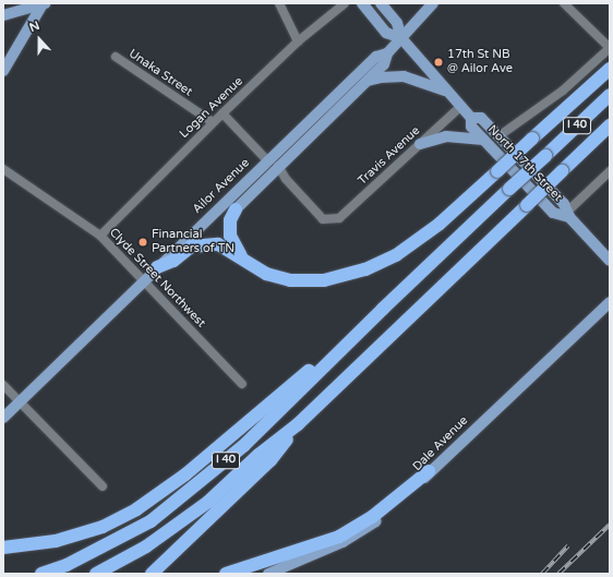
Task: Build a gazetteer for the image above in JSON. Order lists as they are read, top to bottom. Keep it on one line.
{"streets":{"highway":["I 40"],"main road":["North 17th Street","Ailor Avenue","Dale Avenue"],"street":["Unaka Street","Logan Avenue","Travis Avenue","Clyde Street Northwest"]},"crossings":[["Unaka Street","Logan Avenue"],["Logan Avenue","Clyde Street Northwest"],["Travis Avenue","North 17th Street"],["Travis Avenue","Ailor Avenue"],["North 17th Street","Ailor Avenue"],["Ailor Avenue","Clyde Street Northwest"]],"places":["17th St NB @ Ailor Ave","Financial Partners of TN"],"north":"top"}
